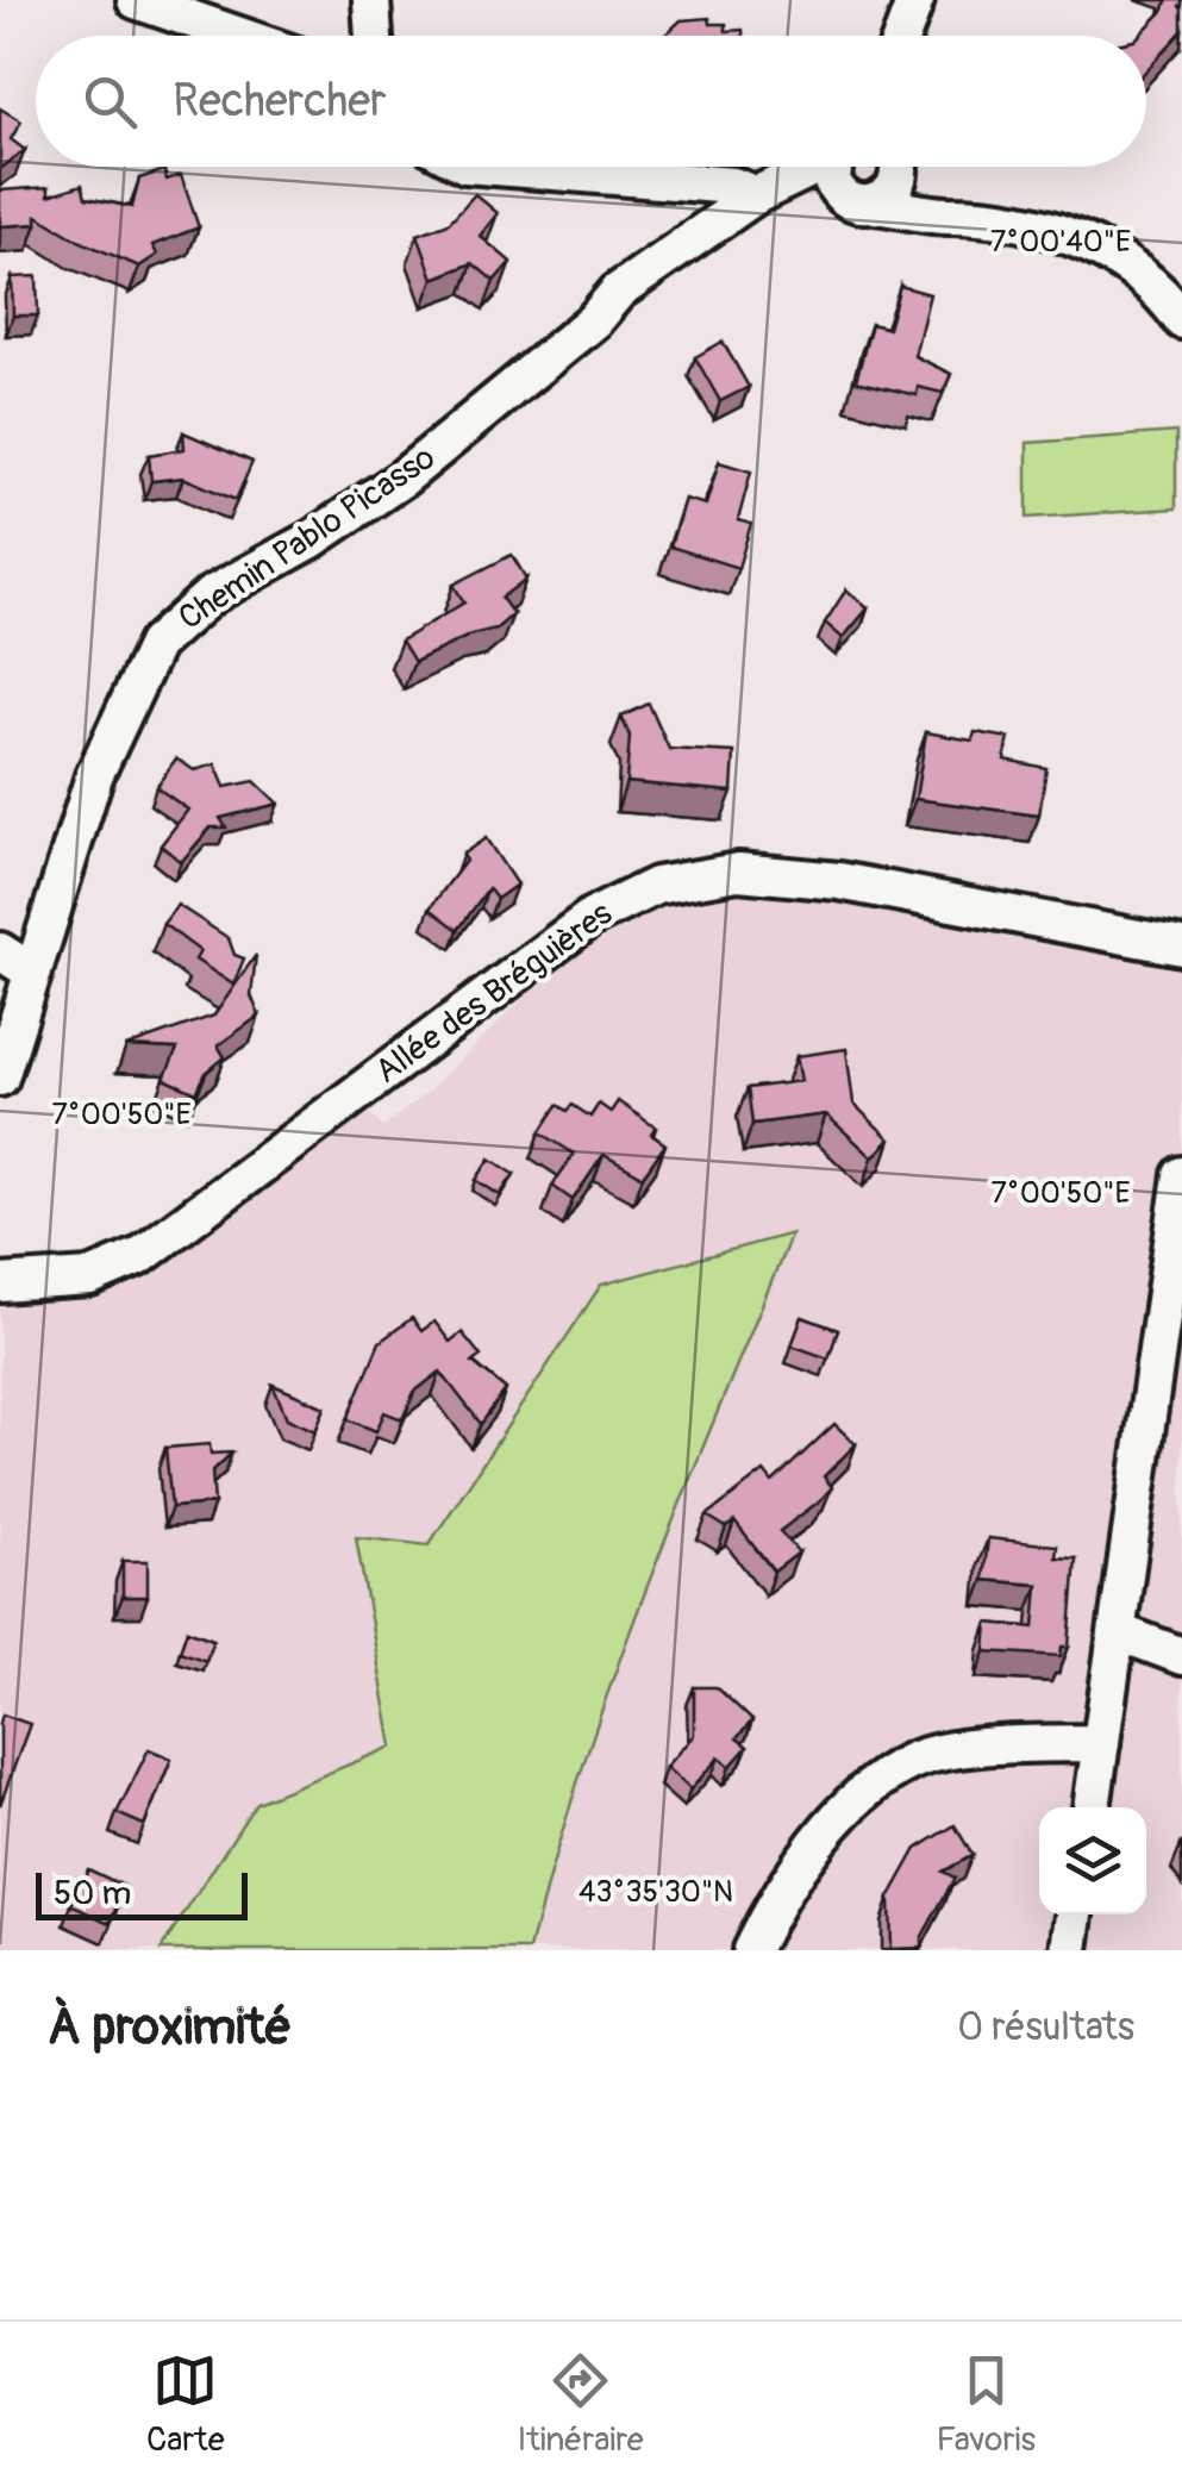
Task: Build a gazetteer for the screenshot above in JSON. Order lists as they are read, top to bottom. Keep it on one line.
{"streets":{"street":["Chemin Pablo Picasso","Allée des Bréguières"]},"scale_bar":"50 m","page":{"search":"Rechercher","scale":"50 m","heading":["À proximité","0 résultats"],"nav":["Carte","Itinéraire","Favoris"]},"coordinates":["7°00'40\"E","7°00'50\"E","43°35'30\"N"]}
